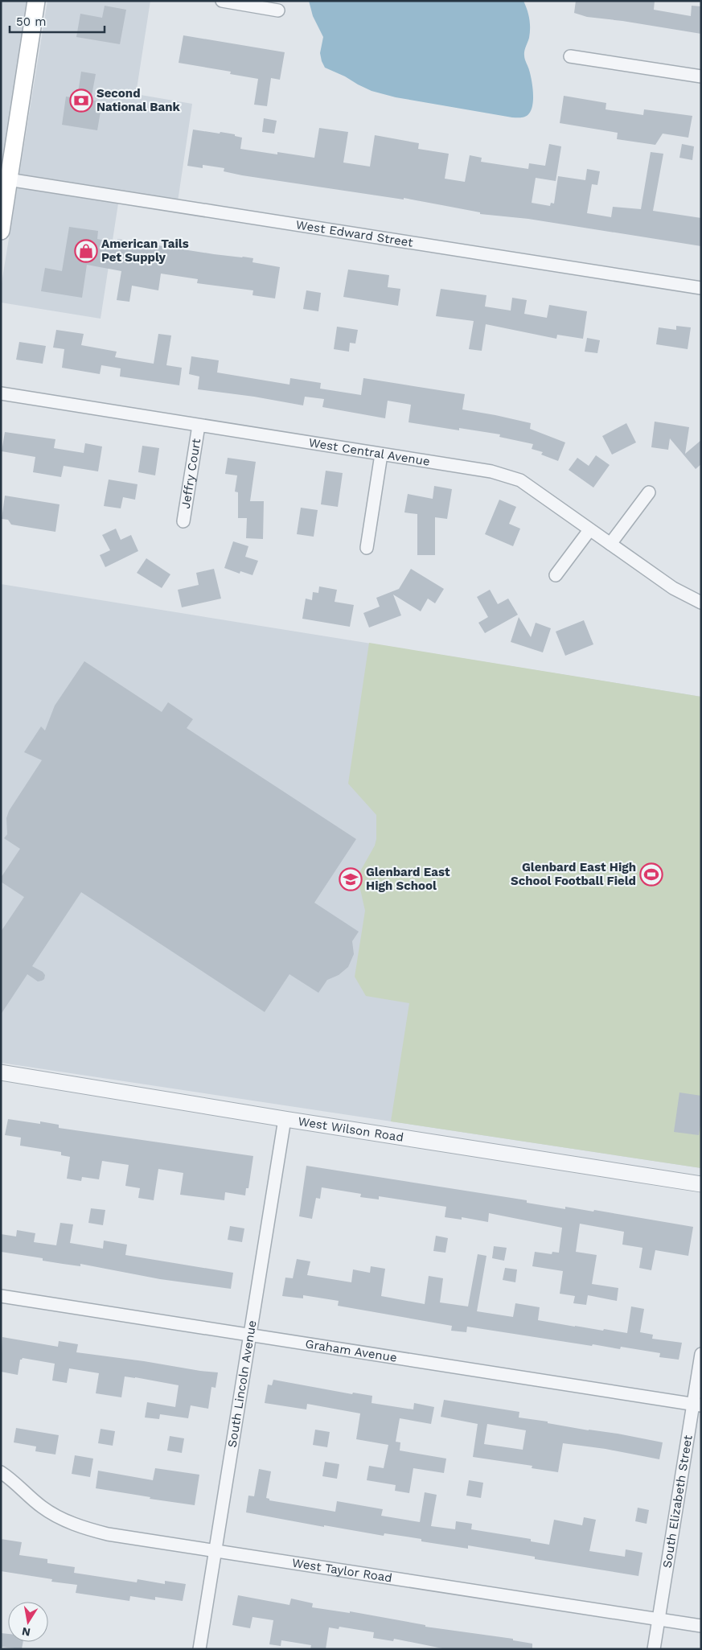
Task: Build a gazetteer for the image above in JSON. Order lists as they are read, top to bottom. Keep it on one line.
{"streets":{"street":["West Edward Street","West Central Avenue","Jeffry Court","West Wilson Road","Graham Avenue","South Lincoln Avenue","South Elizabeth Street","West Taylor Road"]},"crossings":[["West Central Avenue","Jeffry Court"],["West Wilson Road","South Lincoln Avenue"],["Graham Avenue","South Lincoln Avenue"],["Graham Avenue","South Elizabeth Street"],["South Lincoln Avenue","West Taylor Road"],["South Elizabeth Street","West Taylor Road"]],"places":{"bank":["Second National Bank"],"shop":["American Tails Pet Supply"],"sports":["Glenbard East High School Football Field"],"school or university":["Glenbard East High School"]},"scale_bar":"50 m","north":"bottom"}
